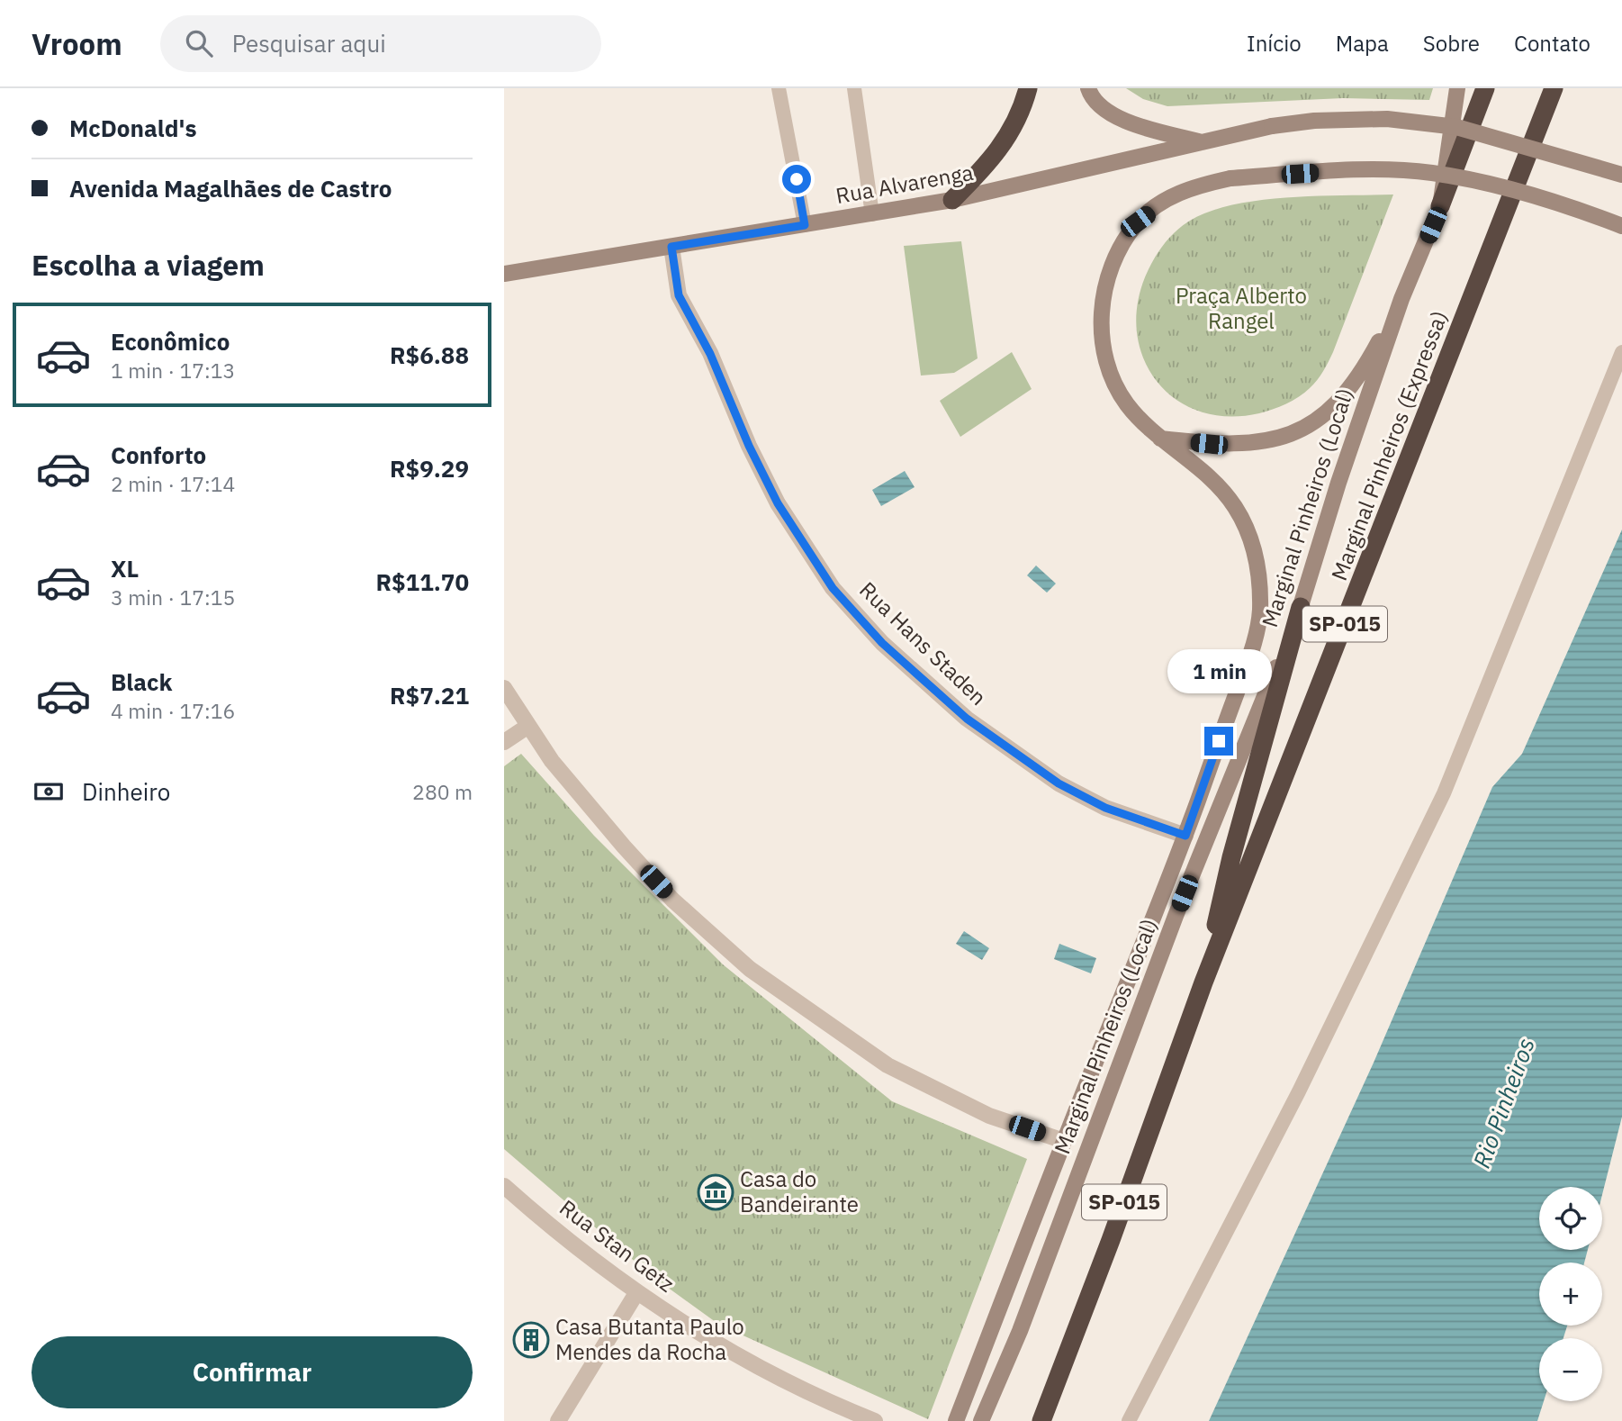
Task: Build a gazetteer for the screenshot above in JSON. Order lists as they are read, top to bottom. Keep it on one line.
{"streets":{"highway":["Marginal Pinheiros (Expressa)","SP-015"],"main road":["Rua Alvarenga","Marginal Pinheiros (Local)"],"street":["Rua Hans Staden","Rua Stan Getz"]},"crossings":[["Rua Alvarenga","Rua Hans Staden"]],"water":["Rio Pinheiros"],"parks":["Praça Alberto Rangel"],"places":{"museum":["Casa do Bandeirante"],"building":["Casa Butanta Paulo Mendes da Rocha"]},"page":{"header":"Vroom","search":"Pesquisar aqui","nav":["Início","Mapa","Sobre","Contato"],"banner":["McDonald's","Avenida Magalhães de Castro"],"heading":"Escolha a viagem","list":[{"name":"Econômico","note":"1 min · 17:13","value":"R$6.88"},{"name":"Conforto","note":"2 min · 17:14","value":"R$9.29"},{"name":"XL","note":"3 min · 17:15","value":"R$11.70"},{"name":"Black","note":"4 min · 17:16","value":"R$7.21"}],"bubble":"1 min","pay":["Dinheiro","280 m"],"map_buttons":["+","−"],"buttons":"Confirmar"}}
